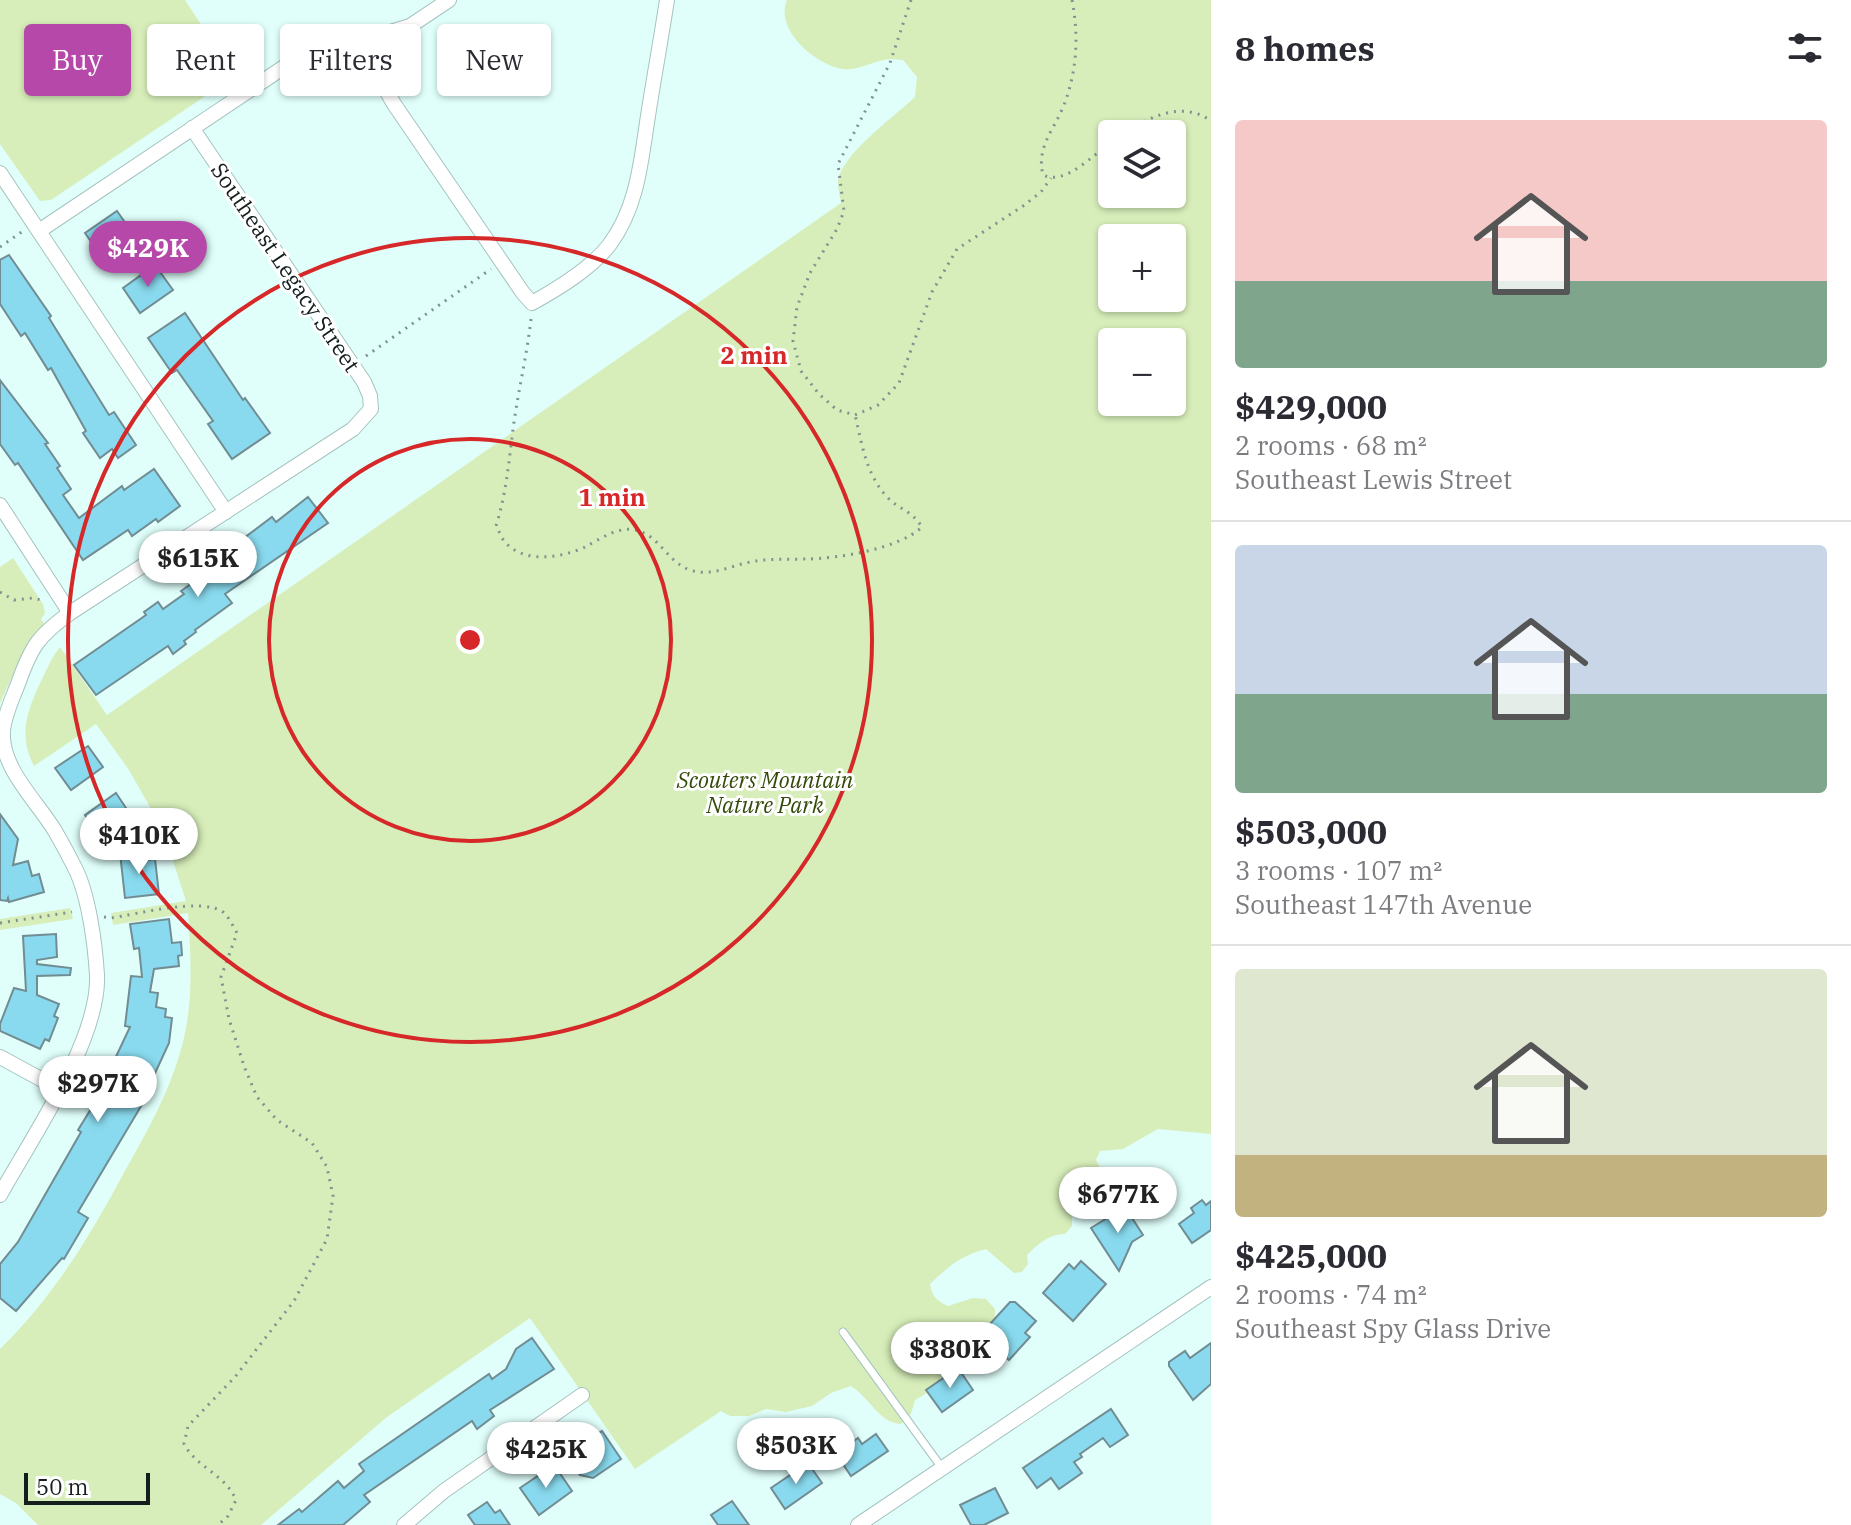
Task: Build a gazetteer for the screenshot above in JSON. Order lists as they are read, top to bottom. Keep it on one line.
{"streets":{"street":["Southeast Legacy Street"]},"parks":["Scouters Mountain Nature Park"],"scale_bar":"50 m","page":{"heading":"8 homes","chip":["Buy","Rent","Filters","New"],"list":[{"name":"$429,000","note":"2 rooms · 68 m² · Southeast Lewis Street"},{"name":"$503,000","note":"3 rooms · 107 m² · Southeast 147th Avenue"},{"name":"$425,000","note":"2 rooms · 74 m² · Southeast Spy Glass Drive"}],"map_buttons":["+","−"],"price":["$429K","$615K","$410K","$297K","$677K","$380K","$503K","$425K"],"scale":"50 m"},"rings":["2 min","1 min"]}
